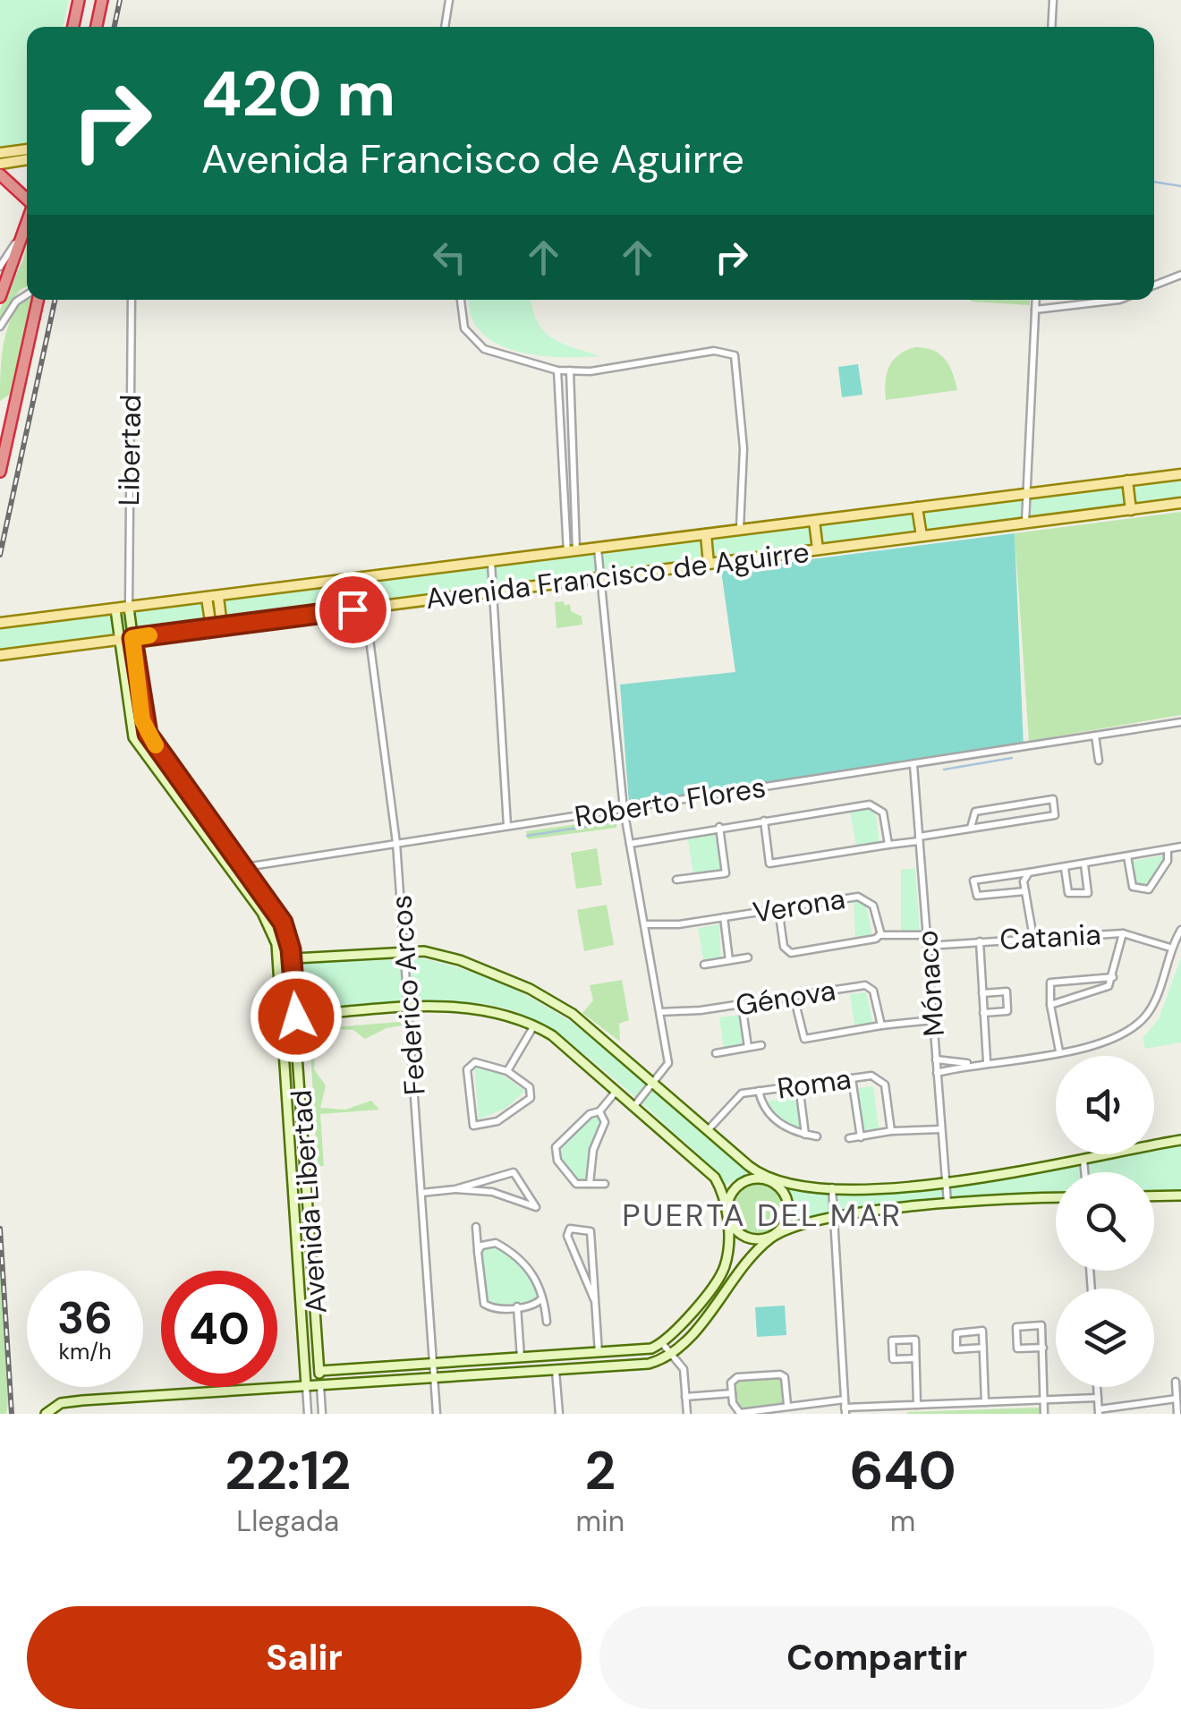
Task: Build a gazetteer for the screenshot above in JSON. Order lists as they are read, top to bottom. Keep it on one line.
{"streets":{"main road":["Avenida Francisco de Aguirre"],"street":["Libertad","Roberto Flores","Verona","Catania","Mónaco","Federico Arcos","Génova","Roma","Avenida Libertad"]},"crossings":[["Libertad","Avenida Francisco de Aguirre"],["Libertad","Avenida Libertad"],["Avenida Francisco de Aguirre","Federico Arcos"],["Avenida Francisco de Aguirre","Avenida Libertad"],["Roberto Flores","Mónaco"],["Roberto Flores","Federico Arcos"],["Roberto Flores","Avenida Libertad"],["Verona","Mónaco"],["Catania","Mónaco"],["Mónaco","Roma"]],"districts":["PUERTA DEL MAR"],"page":{"turn":["420 m","Avenida Francisco de Aguirre"],"speed":"36 km/h","limit":"40","eta":["22:12","Llegada","2","min","640","m"],"buttons":["Salir","Compartir"]}}
